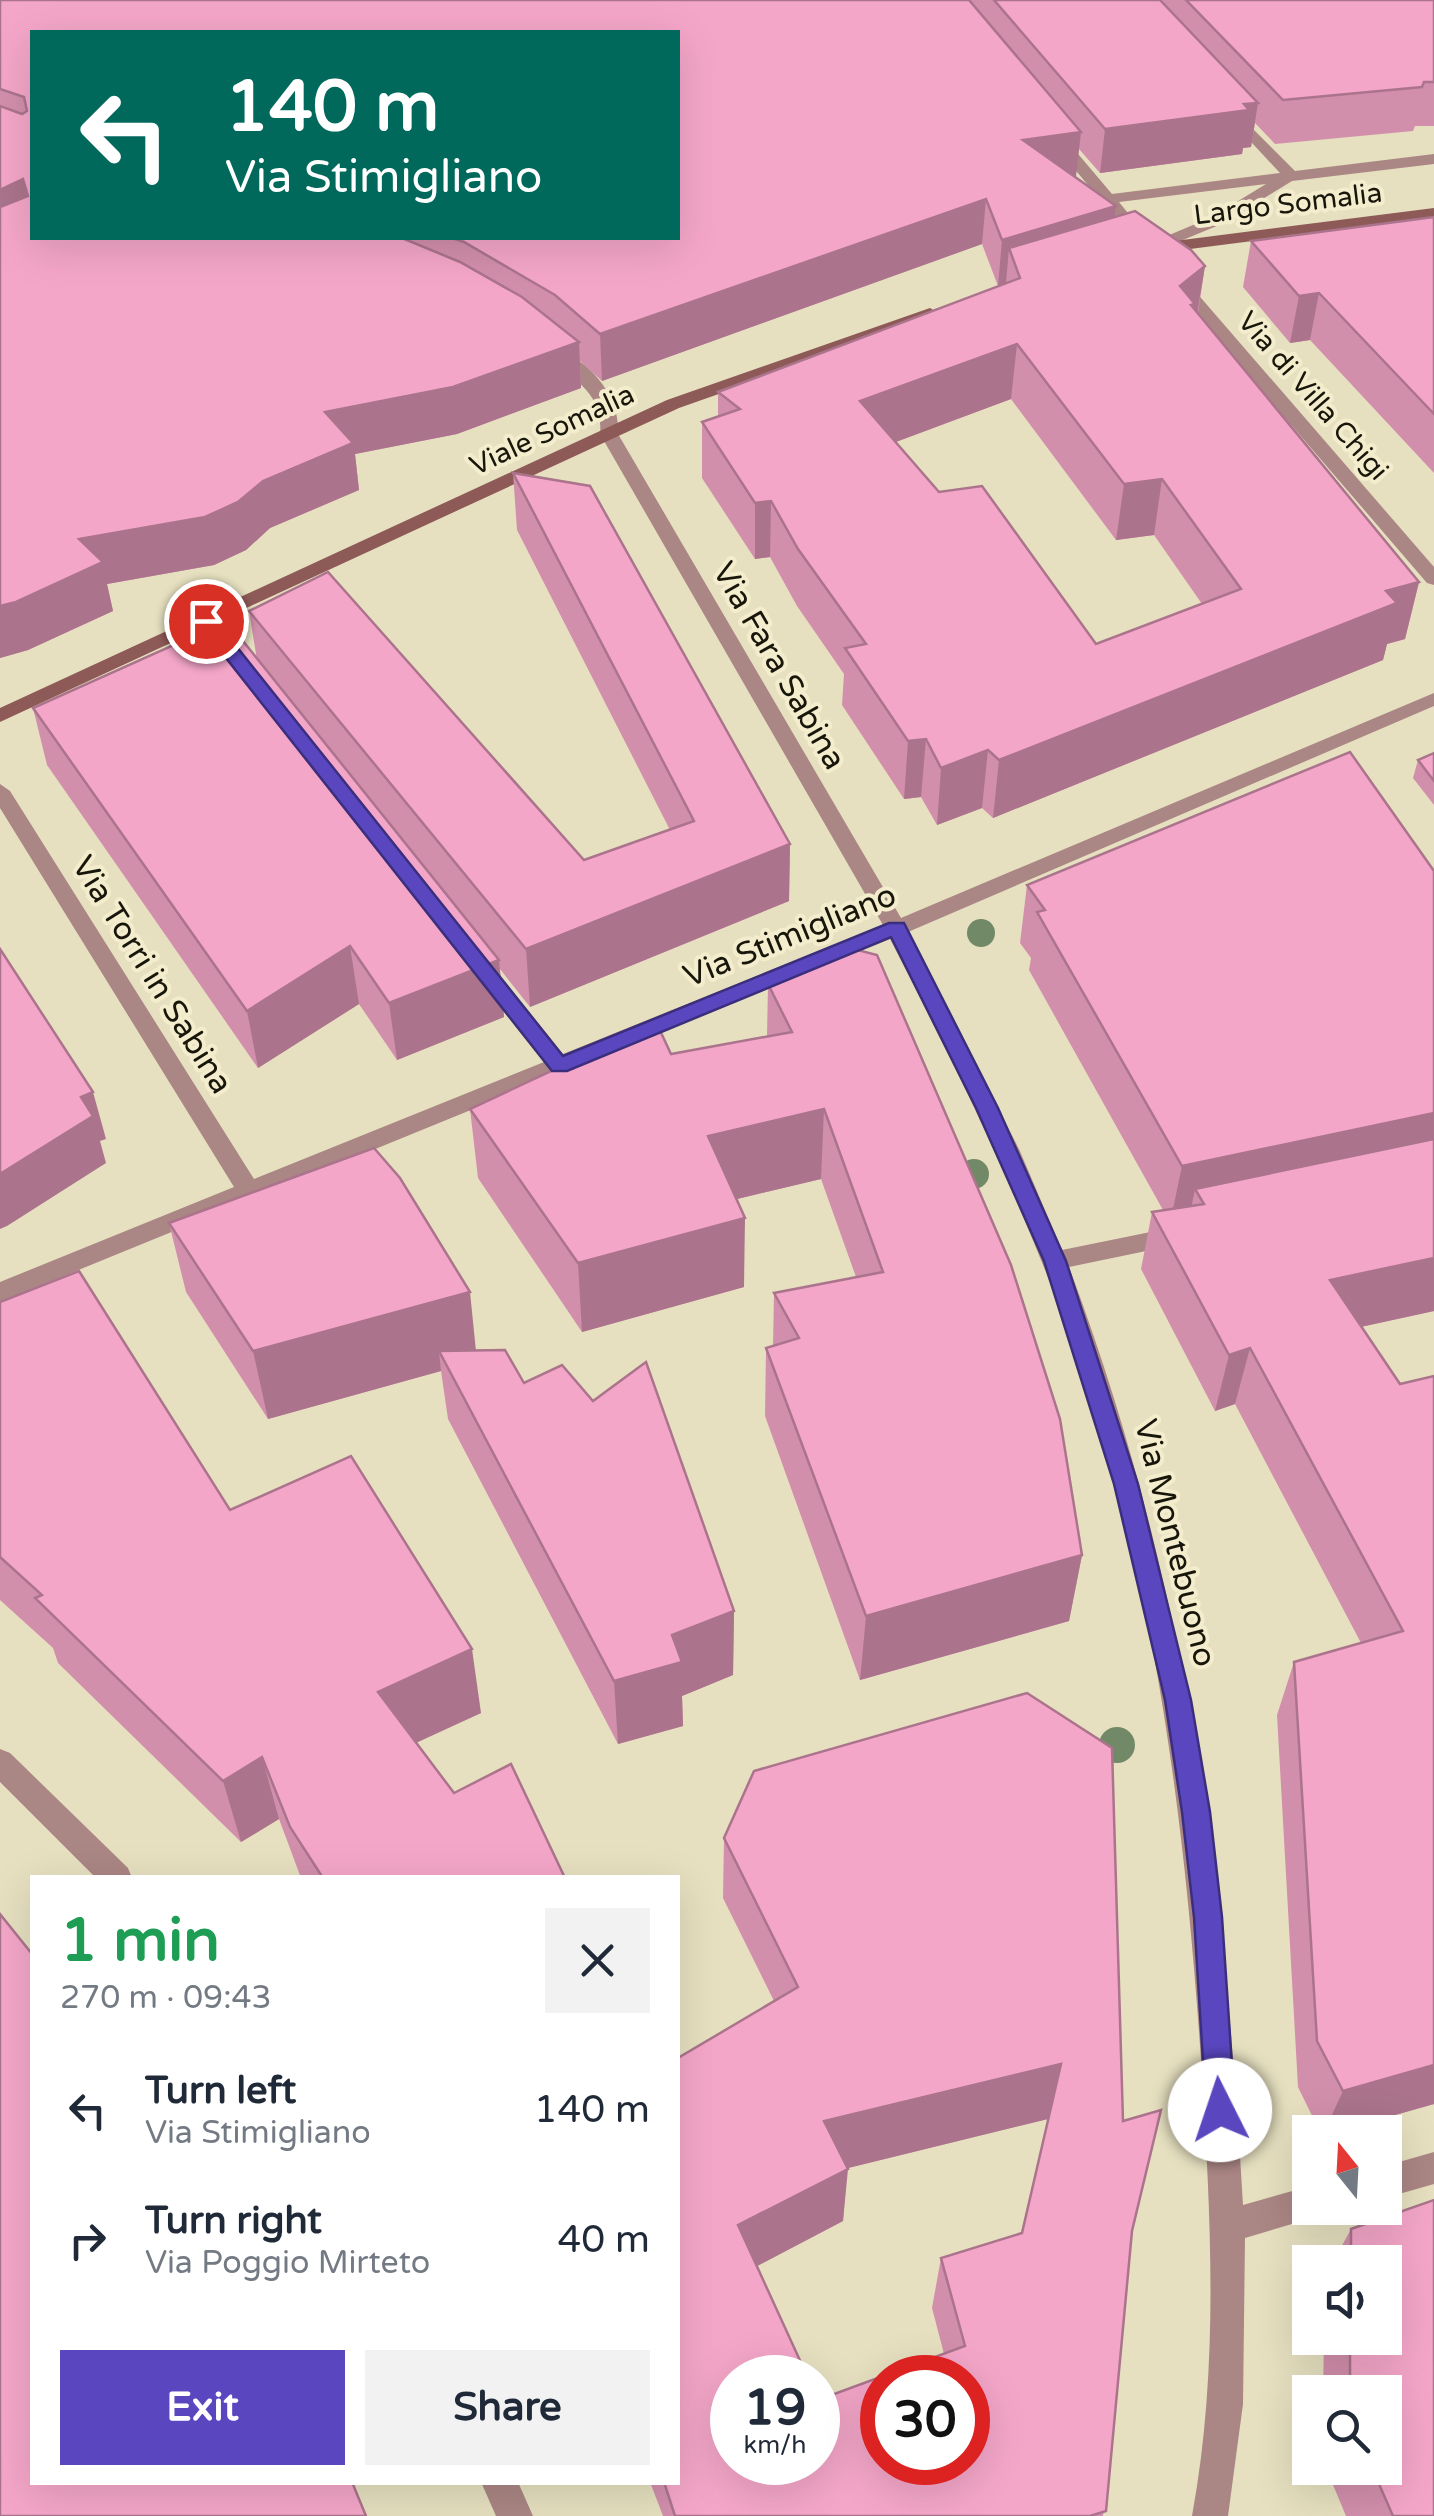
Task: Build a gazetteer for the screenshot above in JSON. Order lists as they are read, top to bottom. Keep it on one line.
{"streets":{"main road":["Largo Somalia","Viale Somalia"],"street":["Via di Villa Chigi","Via Fara Sabina","Via Stimigliano","Via Torri in Sabina","Via Montebuono"]},"crossings":[["Largo Somalia","Via di Villa Chigi"],["Viale Somalia","Via Fara Sabina"],["Via Fara Sabina","Via Stimigliano"],["Via Fara Sabina","Via Montebuono"],["Via Stimigliano","Via Torri in Sabina"],["Via Stimigliano","Via Montebuono"]],"north":"top","page":{"turn":["140 m","Via Stimigliano"],"heading":["1 min","270 m · 09:43"],"list":[{"name":"Turn left","note":"Via Stimigliano","value":"140 m"},{"name":"Turn right","note":"Via Poggio Mirteto","value":"40 m"}],"buttons":["Exit","Share"],"speed":"19 km/h","limit":"30"}}
